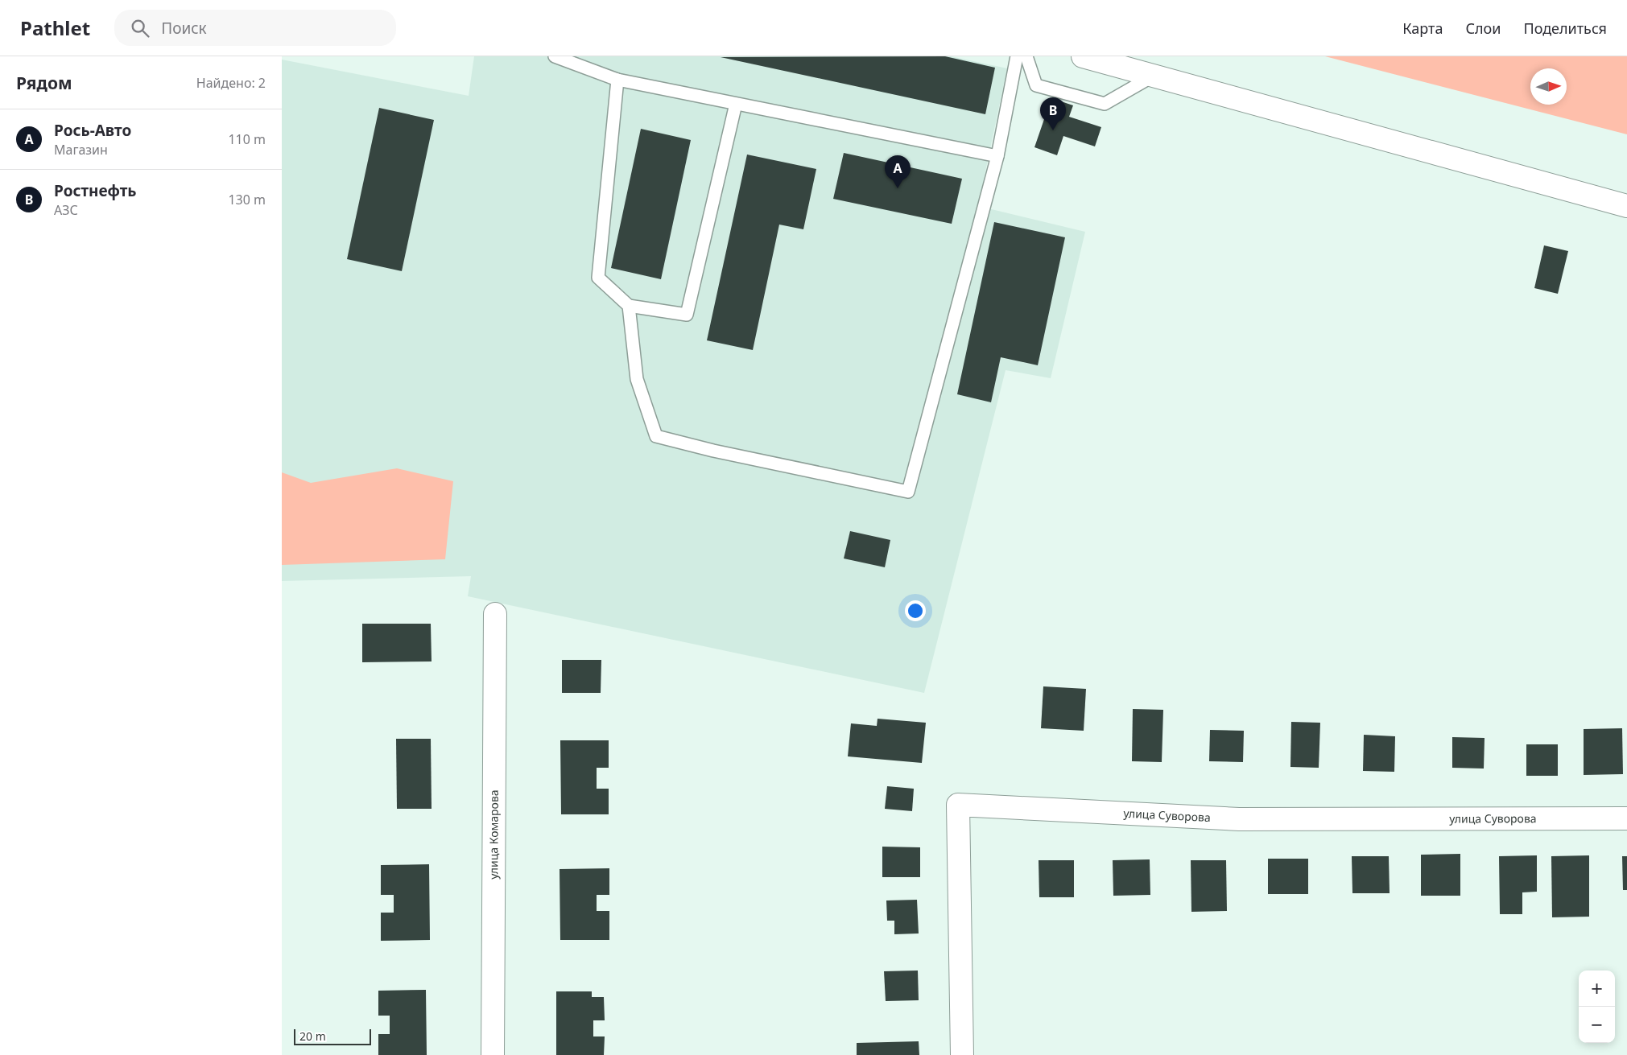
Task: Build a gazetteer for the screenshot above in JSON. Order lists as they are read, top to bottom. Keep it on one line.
{"streets":{"street":["улица Суворова","улица Комарова"]},"scale_bar":"20 m","north":"right","page":{"header":"Pathlet","search":"Поиск","nav":["Карта","Слои","Поделиться"],"heading":["Рядом","Найдено: 2"],"pins":["B","A"],"list":[{"mark":"A","name":"Рось-Авто","note":"Магазин","value":"110 m"},{"mark":"B","name":"Ростнефть","note":"АЗС","value":"130 m"}],"map_buttons":["+","−"],"scale":"20 m"}}
